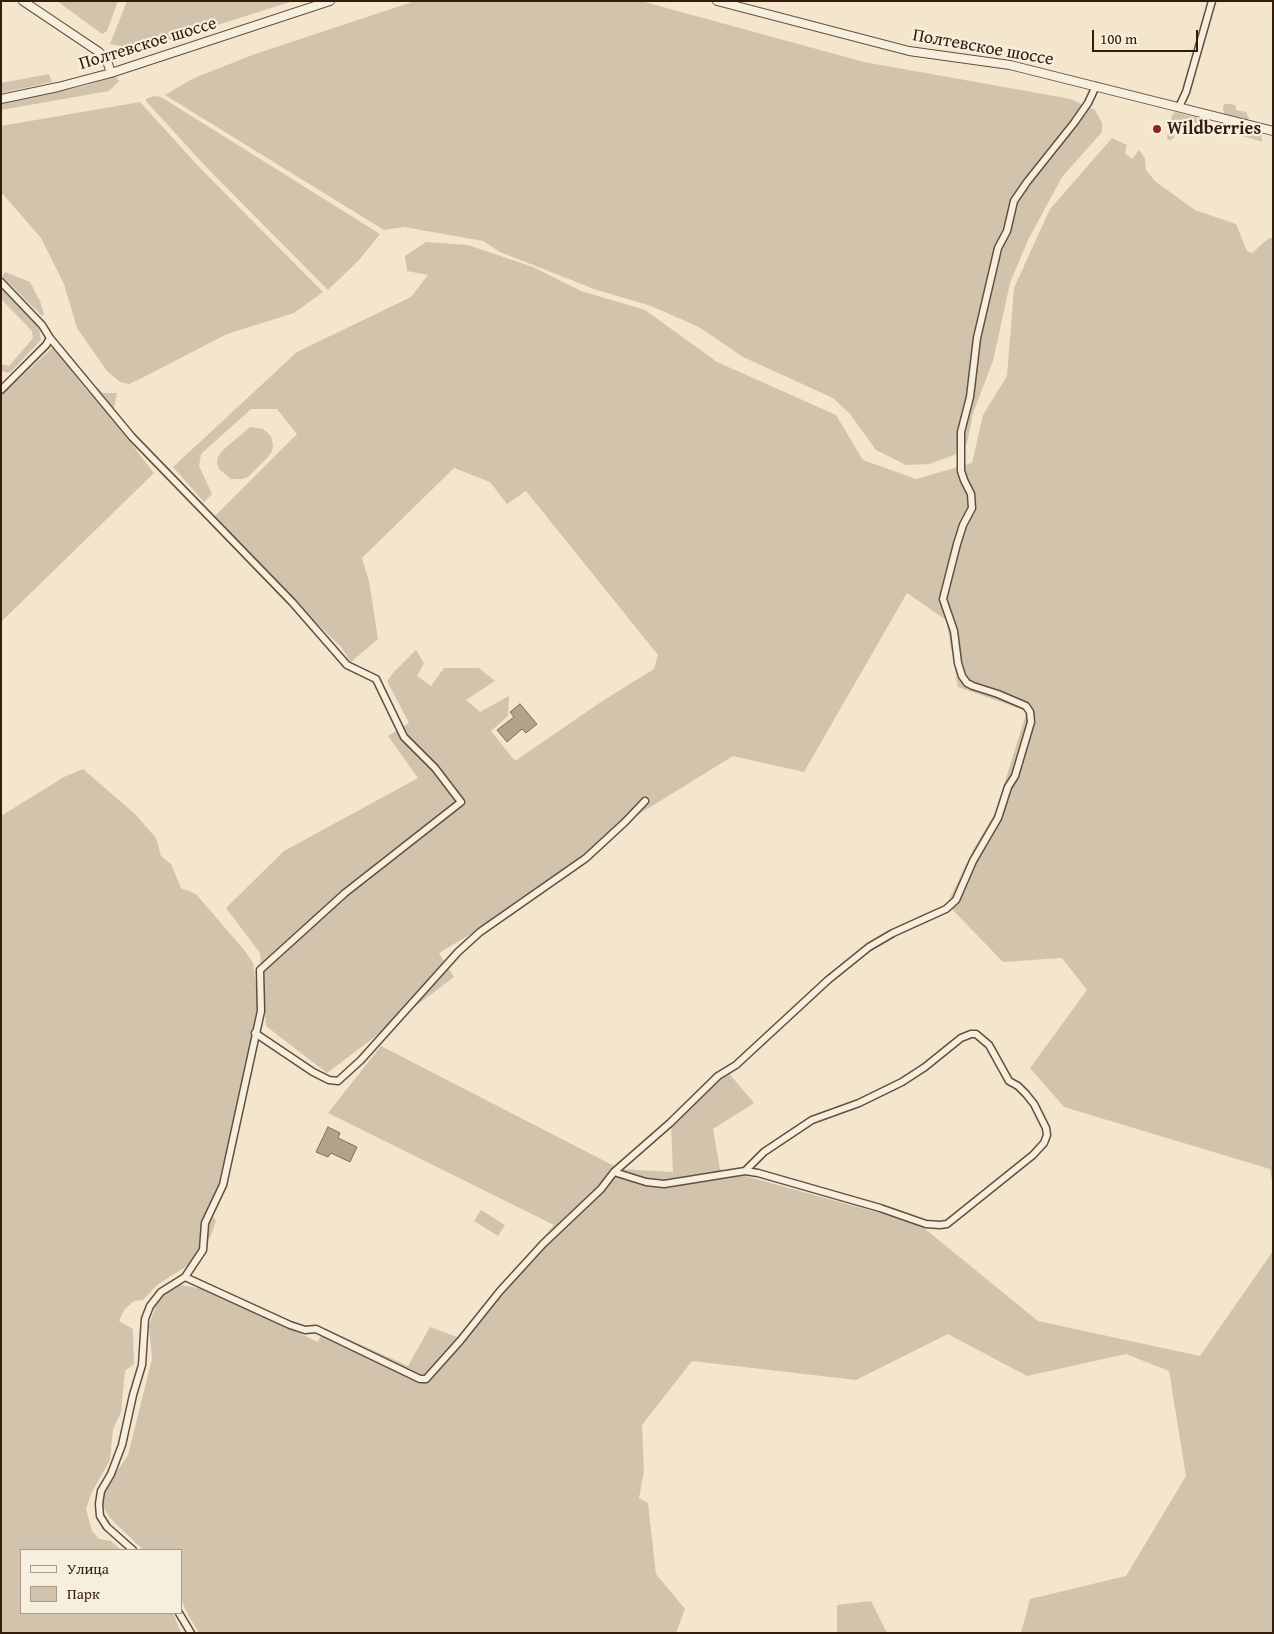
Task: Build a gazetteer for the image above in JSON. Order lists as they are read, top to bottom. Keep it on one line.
{"streets":{"street":["Полтевское шоссе"]},"places":["Wildberries"],"legend":["Улица","Парк"],"scale_bar":"100 m"}
